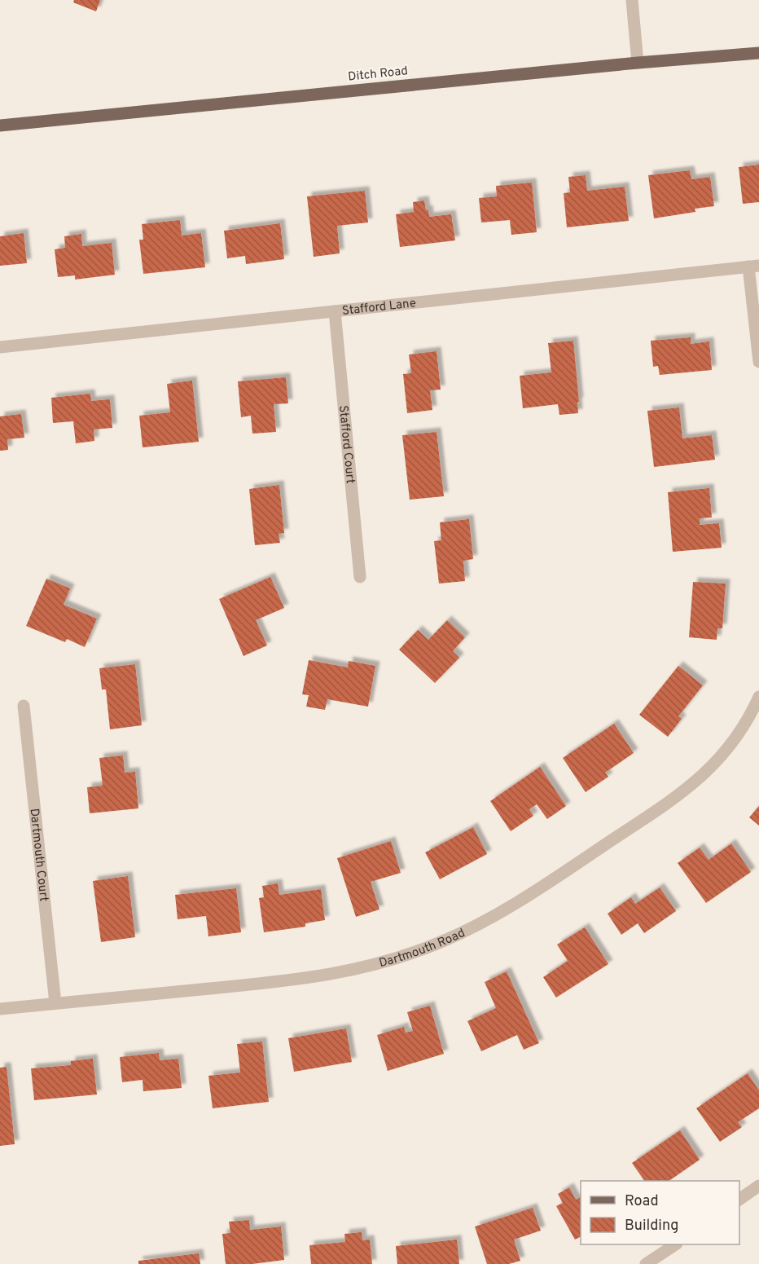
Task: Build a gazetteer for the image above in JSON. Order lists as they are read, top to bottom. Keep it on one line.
{"streets":{"main road":["Ditch Road"],"street":["Stafford Lane","Stafford Court","Dartmouth Court","Dartmouth Road"]},"crossings":[["Stafford Lane","Stafford Court"],["Dartmouth Court","Dartmouth Road"]],"legend":["Road","Building"]}
